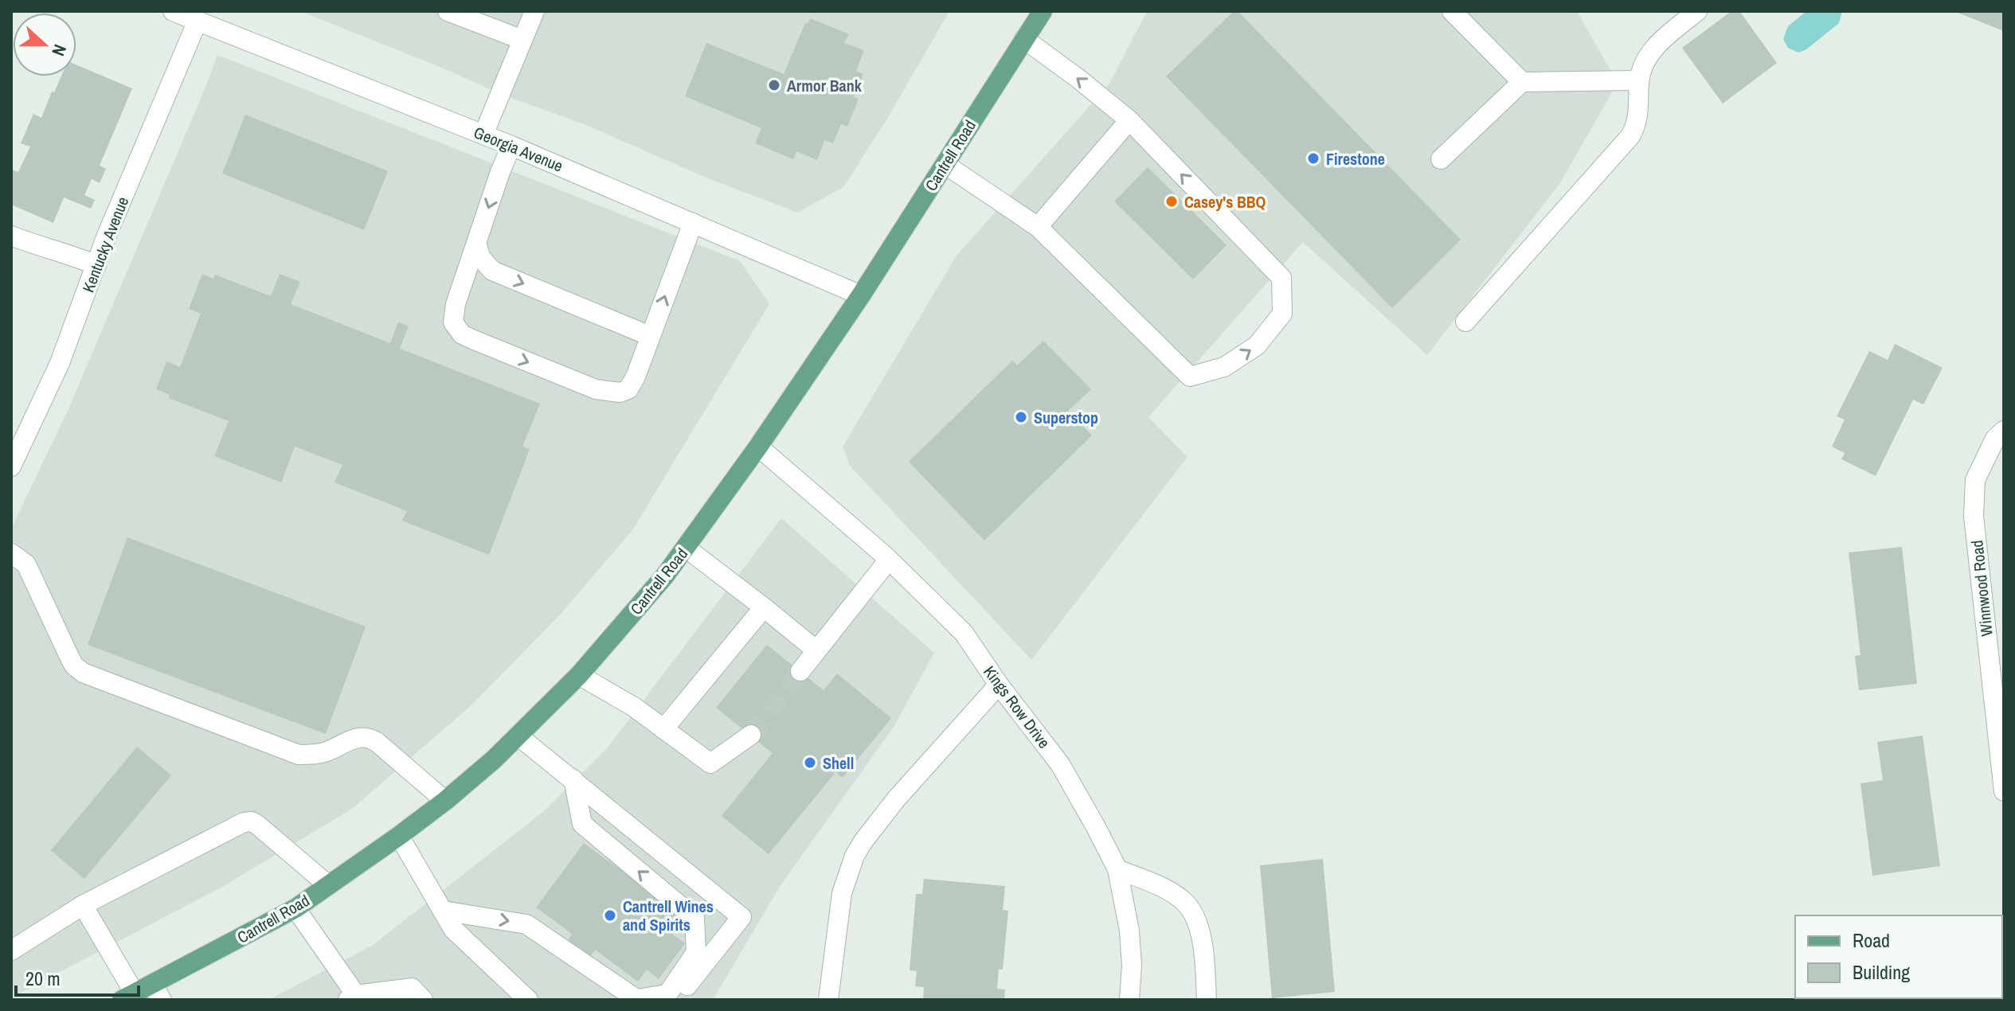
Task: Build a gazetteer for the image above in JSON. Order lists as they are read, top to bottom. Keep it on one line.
{"streets":{"main road":["Cantrell Road"],"street":["Georgia Avenue","Kentucky Avenue","Winnwood Road","Kings Row Drive"]},"crossings":[["Georgia Avenue","Cantrell Road"],["Georgia Avenue","Kentucky Avenue"],["Cantrell Road","Kings Row Drive"]],"places":["Armor Bank","Firestone","Casey's BBQ","Superstop","Shell","Cantrell Wines and Spirits"],"legend":["Road","Building"],"scale_bar":"20 m","north":"right"}
